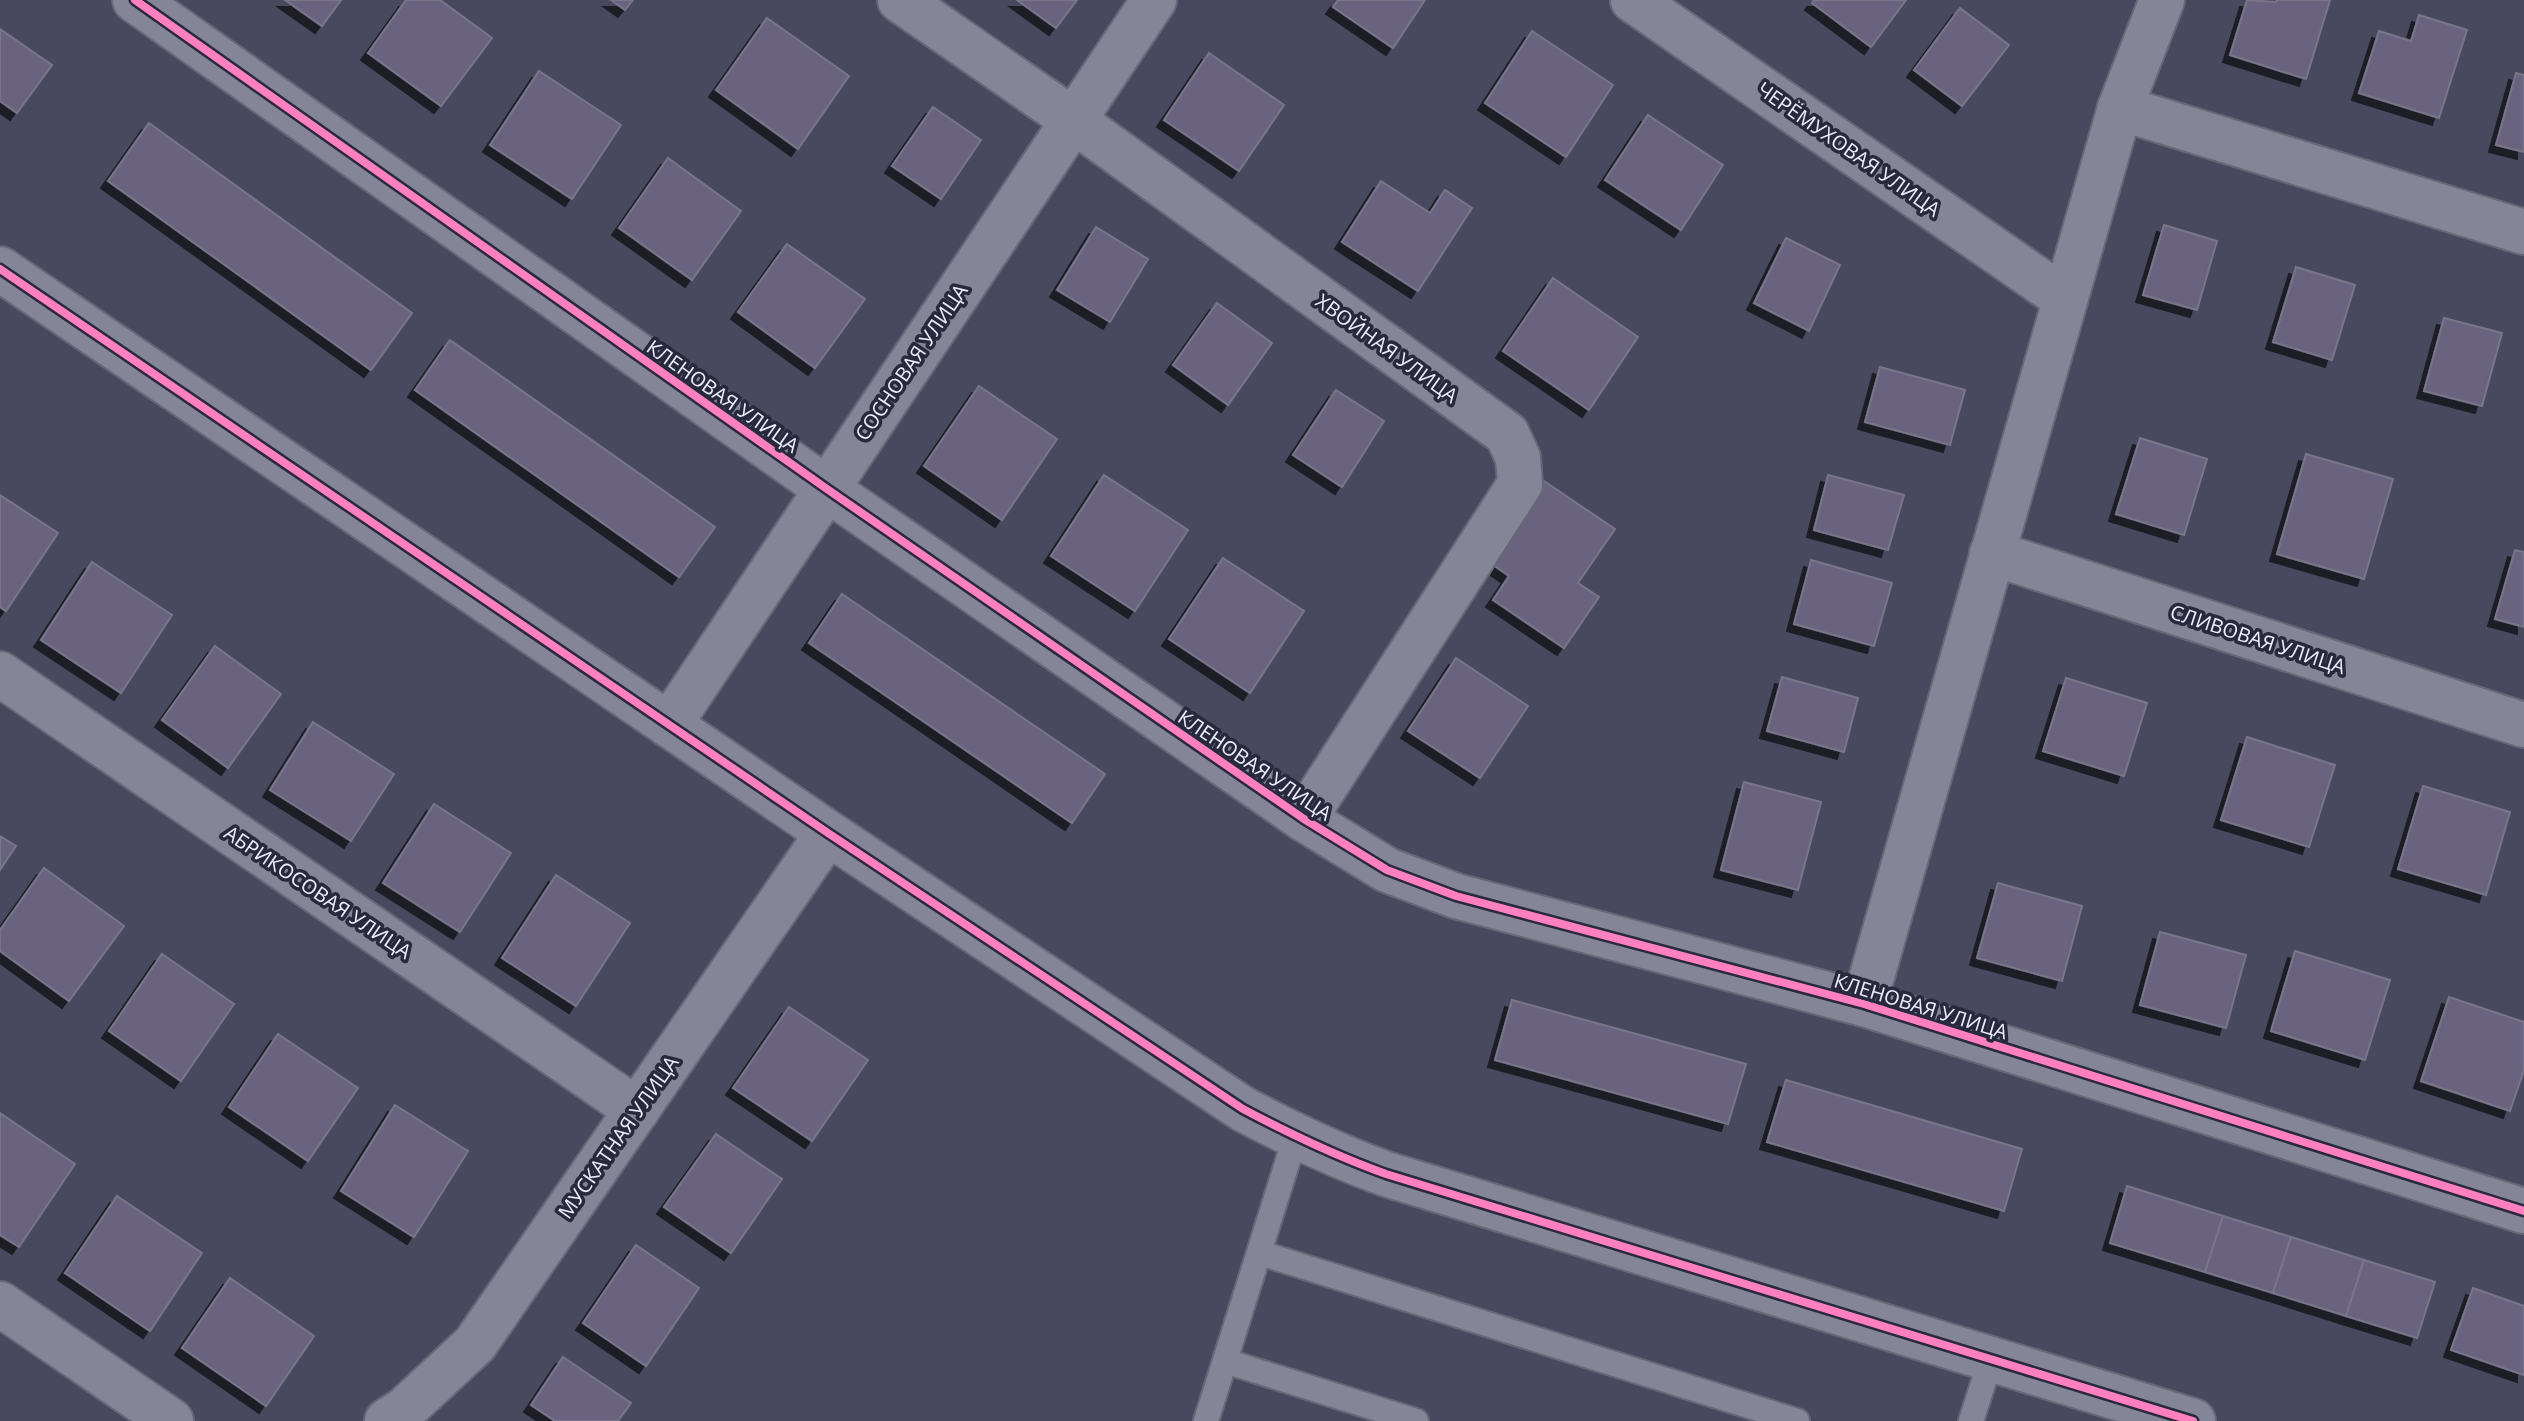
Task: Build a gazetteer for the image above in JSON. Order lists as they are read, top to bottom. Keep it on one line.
{"streets":{"street":["ЧЕРЁМУХОВАЯ УЛИЦА","ХВОЙНАЯ УЛИЦА","СОСНОВАЯ УЛИЦА","КЛЕНОВАЯ УЛИЦА","СЛИВОВАЯ УЛИЦА","АБРИКОСОВАЯ УЛИЦА","МУСКАТНАЯ УЛИЦА"]},"crossings":[["ХВОЙНАЯ УЛИЦА","СОСНОВАЯ УЛИЦА"],["ХВОЙНАЯ УЛИЦА","КЛЕНОВАЯ УЛИЦА"],["СОСНОВАЯ УЛИЦА","КЛЕНОВАЯ УЛИЦА"],["АБРИКОСОВАЯ УЛИЦА","МУСКАТНАЯ УЛИЦА"]]}
